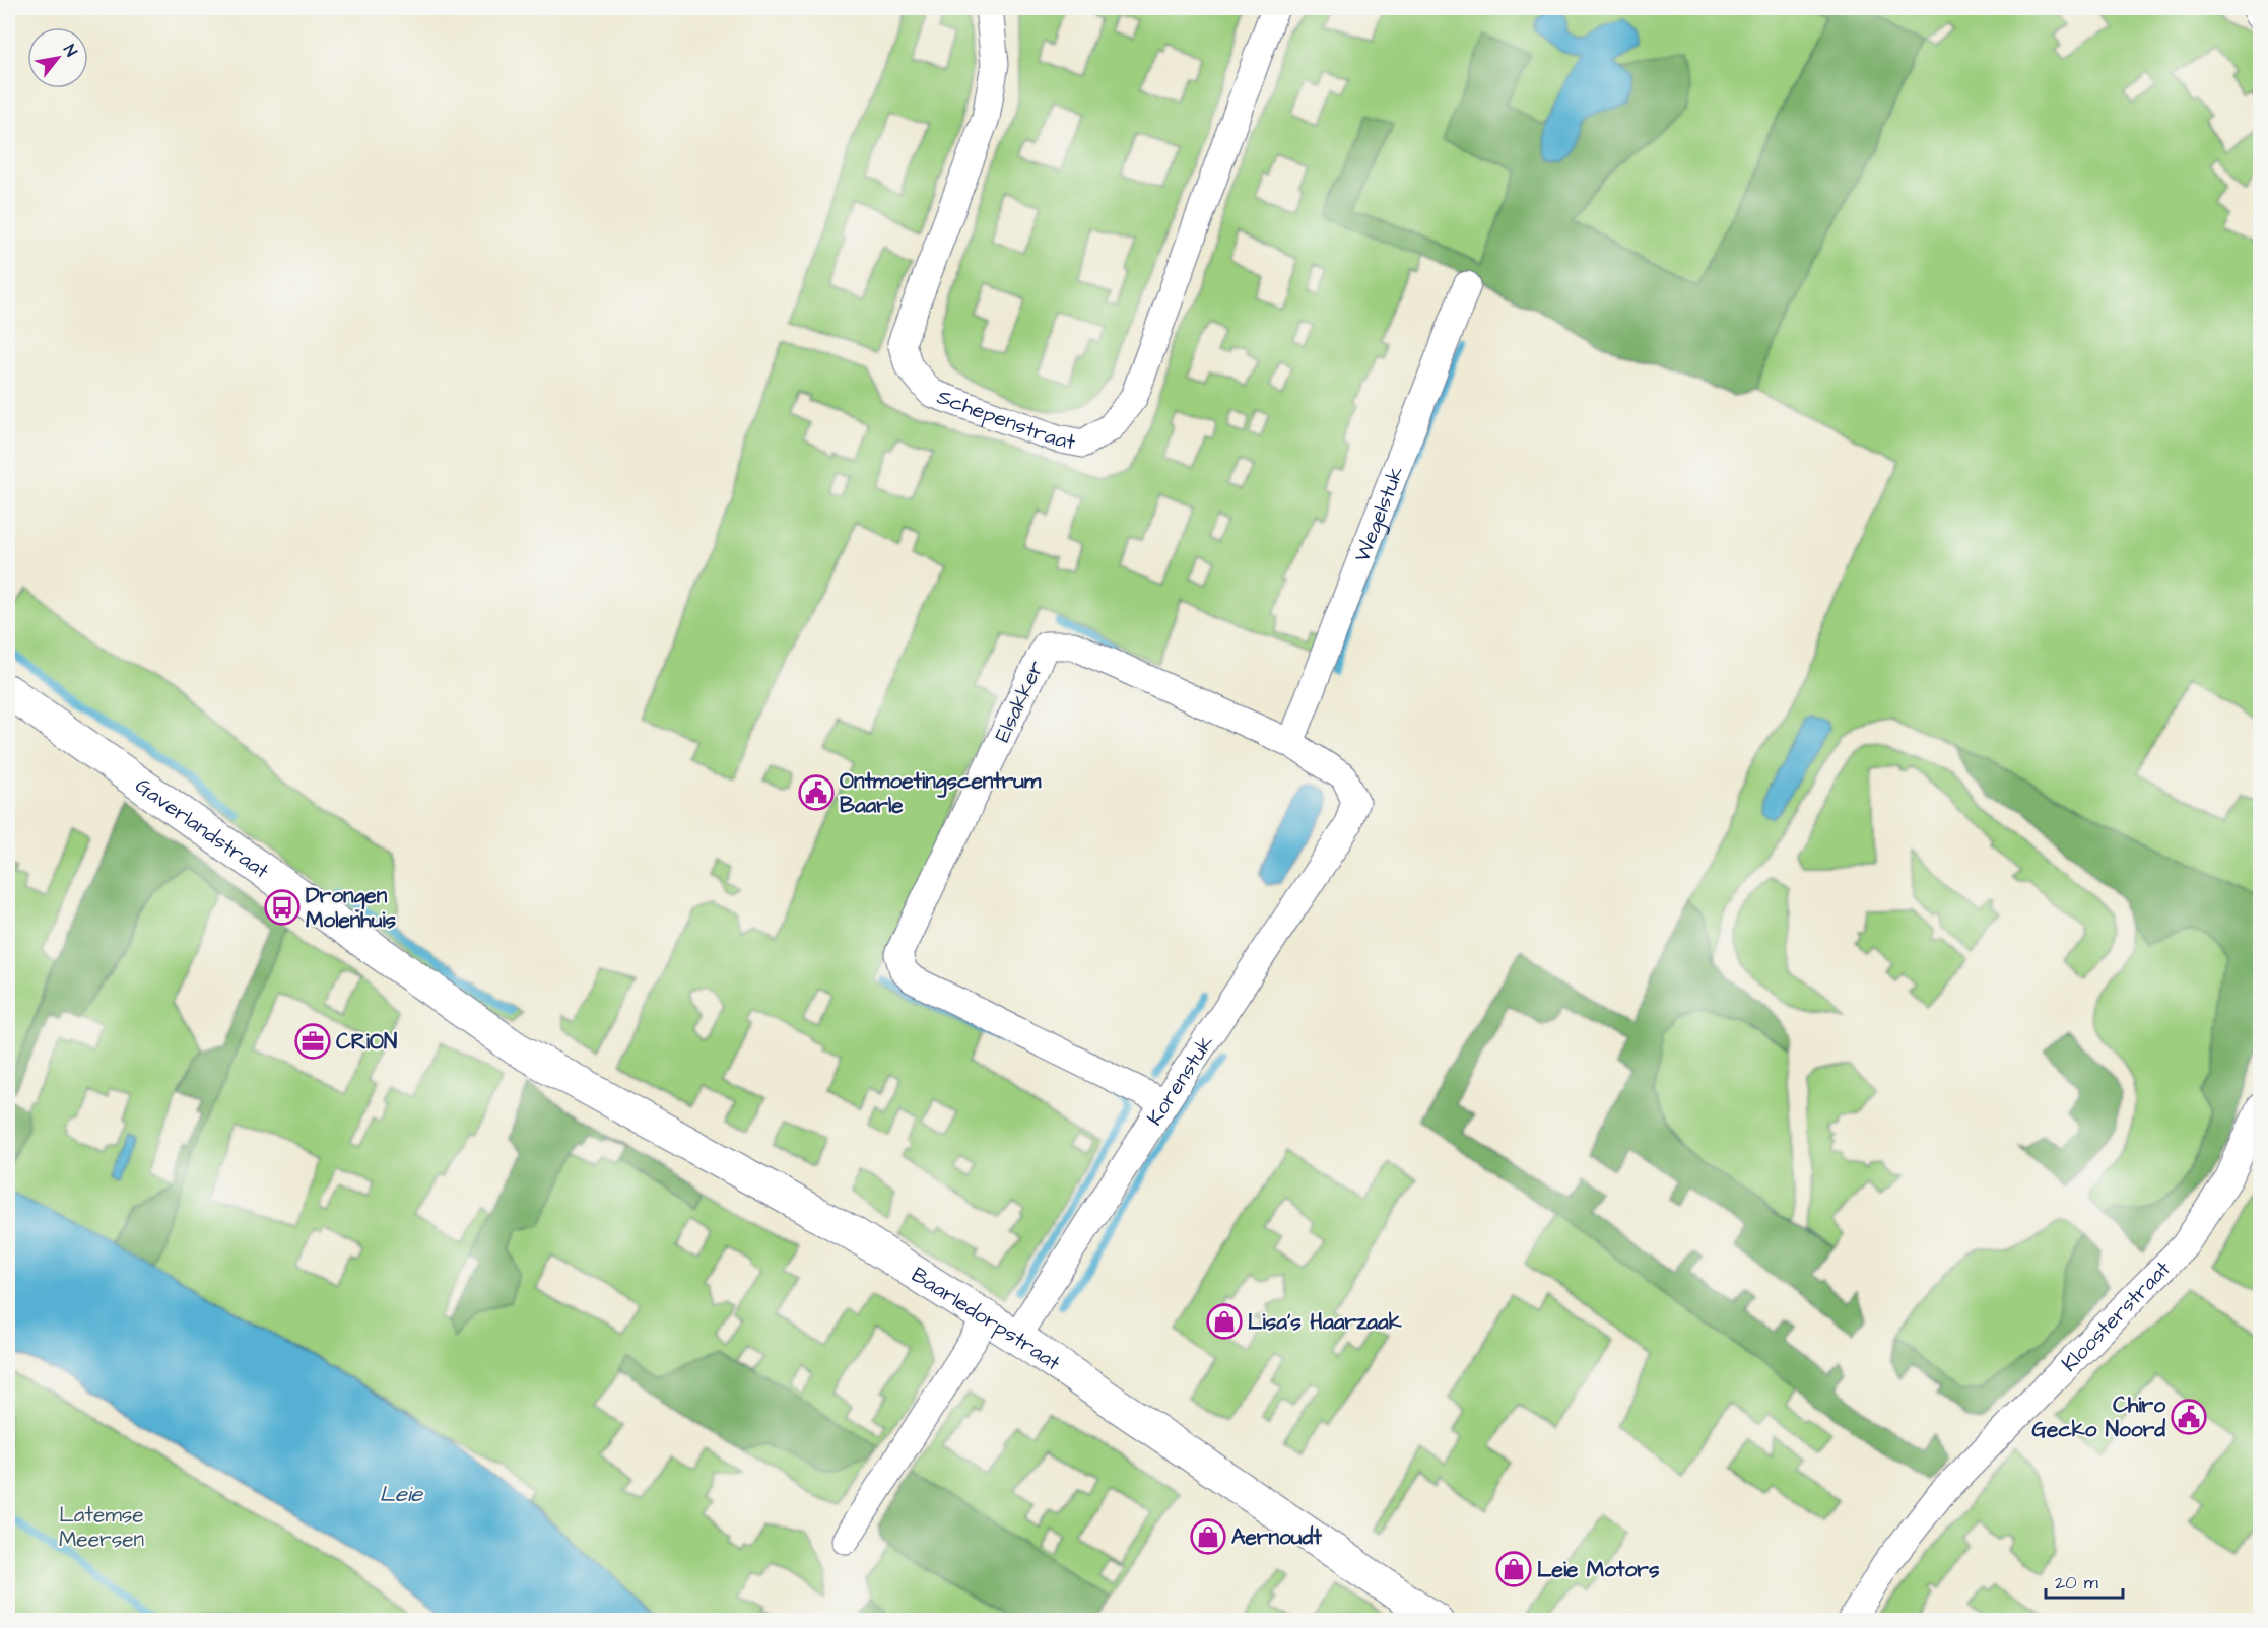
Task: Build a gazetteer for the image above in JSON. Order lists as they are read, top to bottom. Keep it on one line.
{"streets":{"main road":["Gaverlandstraat","Baarledorpstraat"],"street":["Schepenstraat","Wegelstuk","Elsakker","Korenstuk","Kloosterstraat"]},"crossings":[["Wegelstuk","Elsakker"],["Elsakker","Korenstuk"],["Gaverlandstraat","Baarledorpstraat"],["Korenstuk","Baarledorpstraat"]],"water":["Leie"],"parks":["Latemse Meersen"],"places":{"public building":["Ontmoetingscentrum Baarle","Chiro Gecko Noord"],"bus stop":["Drongen Molenhuis"],"office":["CRiON"],"shop":["Lisa's Haarzaak","Aernoudt","Leie Motors"]},"scale_bar":"20 m","north":"top right"}
